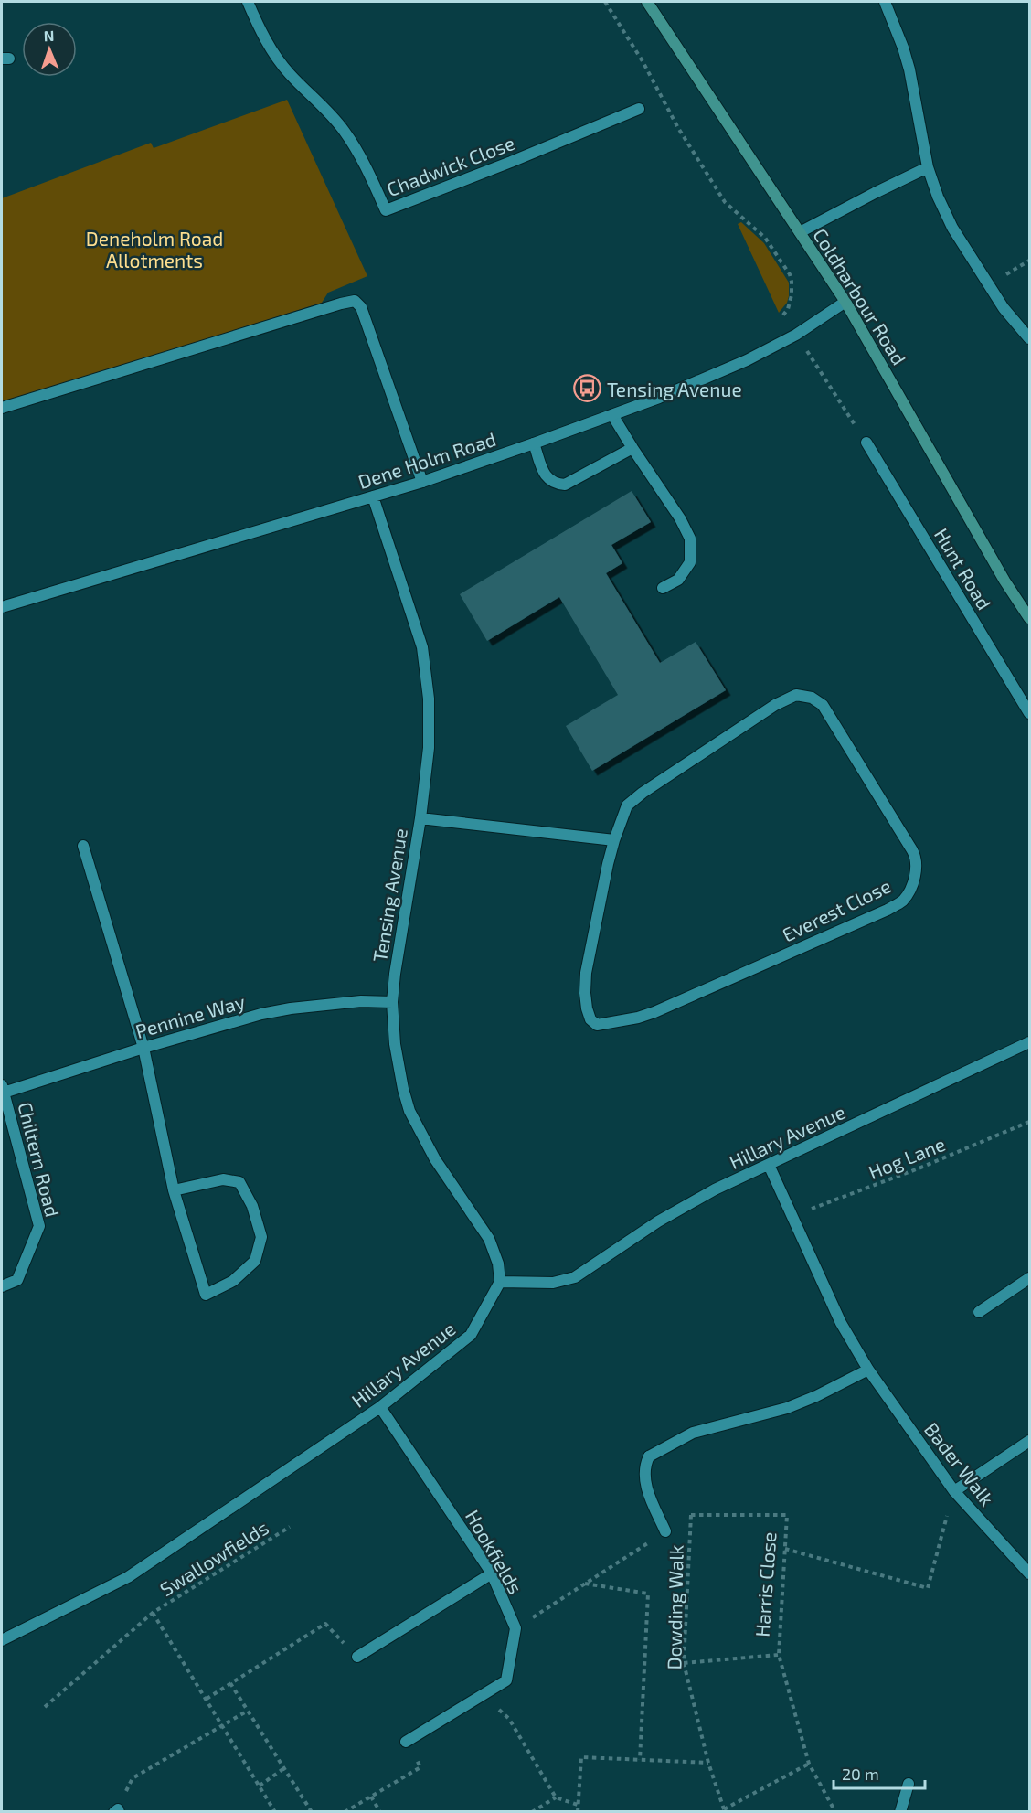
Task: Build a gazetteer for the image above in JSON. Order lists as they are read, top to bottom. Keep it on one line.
{"streets":{"street":["Chadwick Close","Coldharbour Road","Dene Holm Road","Hunt Road","Tensing Avenue","Everest Close","Pennine Way","Hillary Avenue","Chiltern Road","Bader Walk","Hookfields"],"path":["Hog Lane","Swallowfields","Harris Close","Dowding Walk"]},"crossings":[["Coldharbour Road","Dene Holm Road"],["Dene Holm Road","Tensing Avenue"],["Tensing Avenue","Pennine Way"],["Tensing Avenue","Hillary Avenue"],["Pennine Way","Chiltern Road"],["Hillary Avenue","Bader Walk"],["Hillary Avenue","Hookfields"],["Hog Lane","Bader Walk"],["Harris Close","Dowding Walk"]],"parks":["Deneholm Road Allotments"],"places":{"bus stop":["Tensing Avenue"]},"scale_bar":"20 m","north":"top"}
